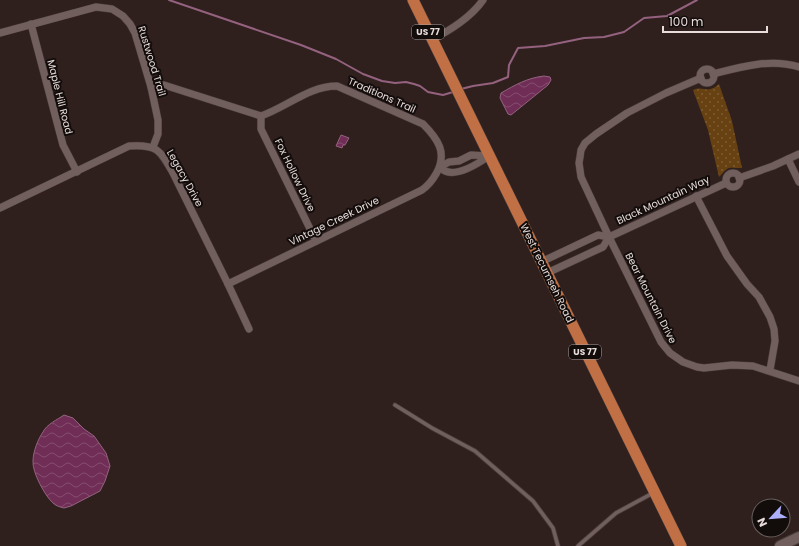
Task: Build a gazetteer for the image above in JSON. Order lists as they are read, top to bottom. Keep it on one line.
{"streets":{"main road":["US 77","West Tecumseh Road"],"street":["Rustwood Trail","Traditions Trail","Maple Hill Road","Fox Hollow Drive","Legacy Drive","Black Mountain Way","Vintage Creek Drive","Bear Mountain Drive"]},"crossings":[["Rustwood Trail","Maple Hill Road"],["Rustwood Trail","Legacy Drive"],["Traditions Trail","Fox Hollow Drive"],["Traditions Trail","Vintage Creek Drive"],["Maple Hill Road","Legacy Drive"],["Fox Hollow Drive","Vintage Creek Drive"],["Legacy Drive","Vintage Creek Drive"],["Black Mountain Way","West Tecumseh Road"],["Black Mountain Way","Bear Mountain Drive"]],"scale_bar":"100 m","north":"bottom left"}
